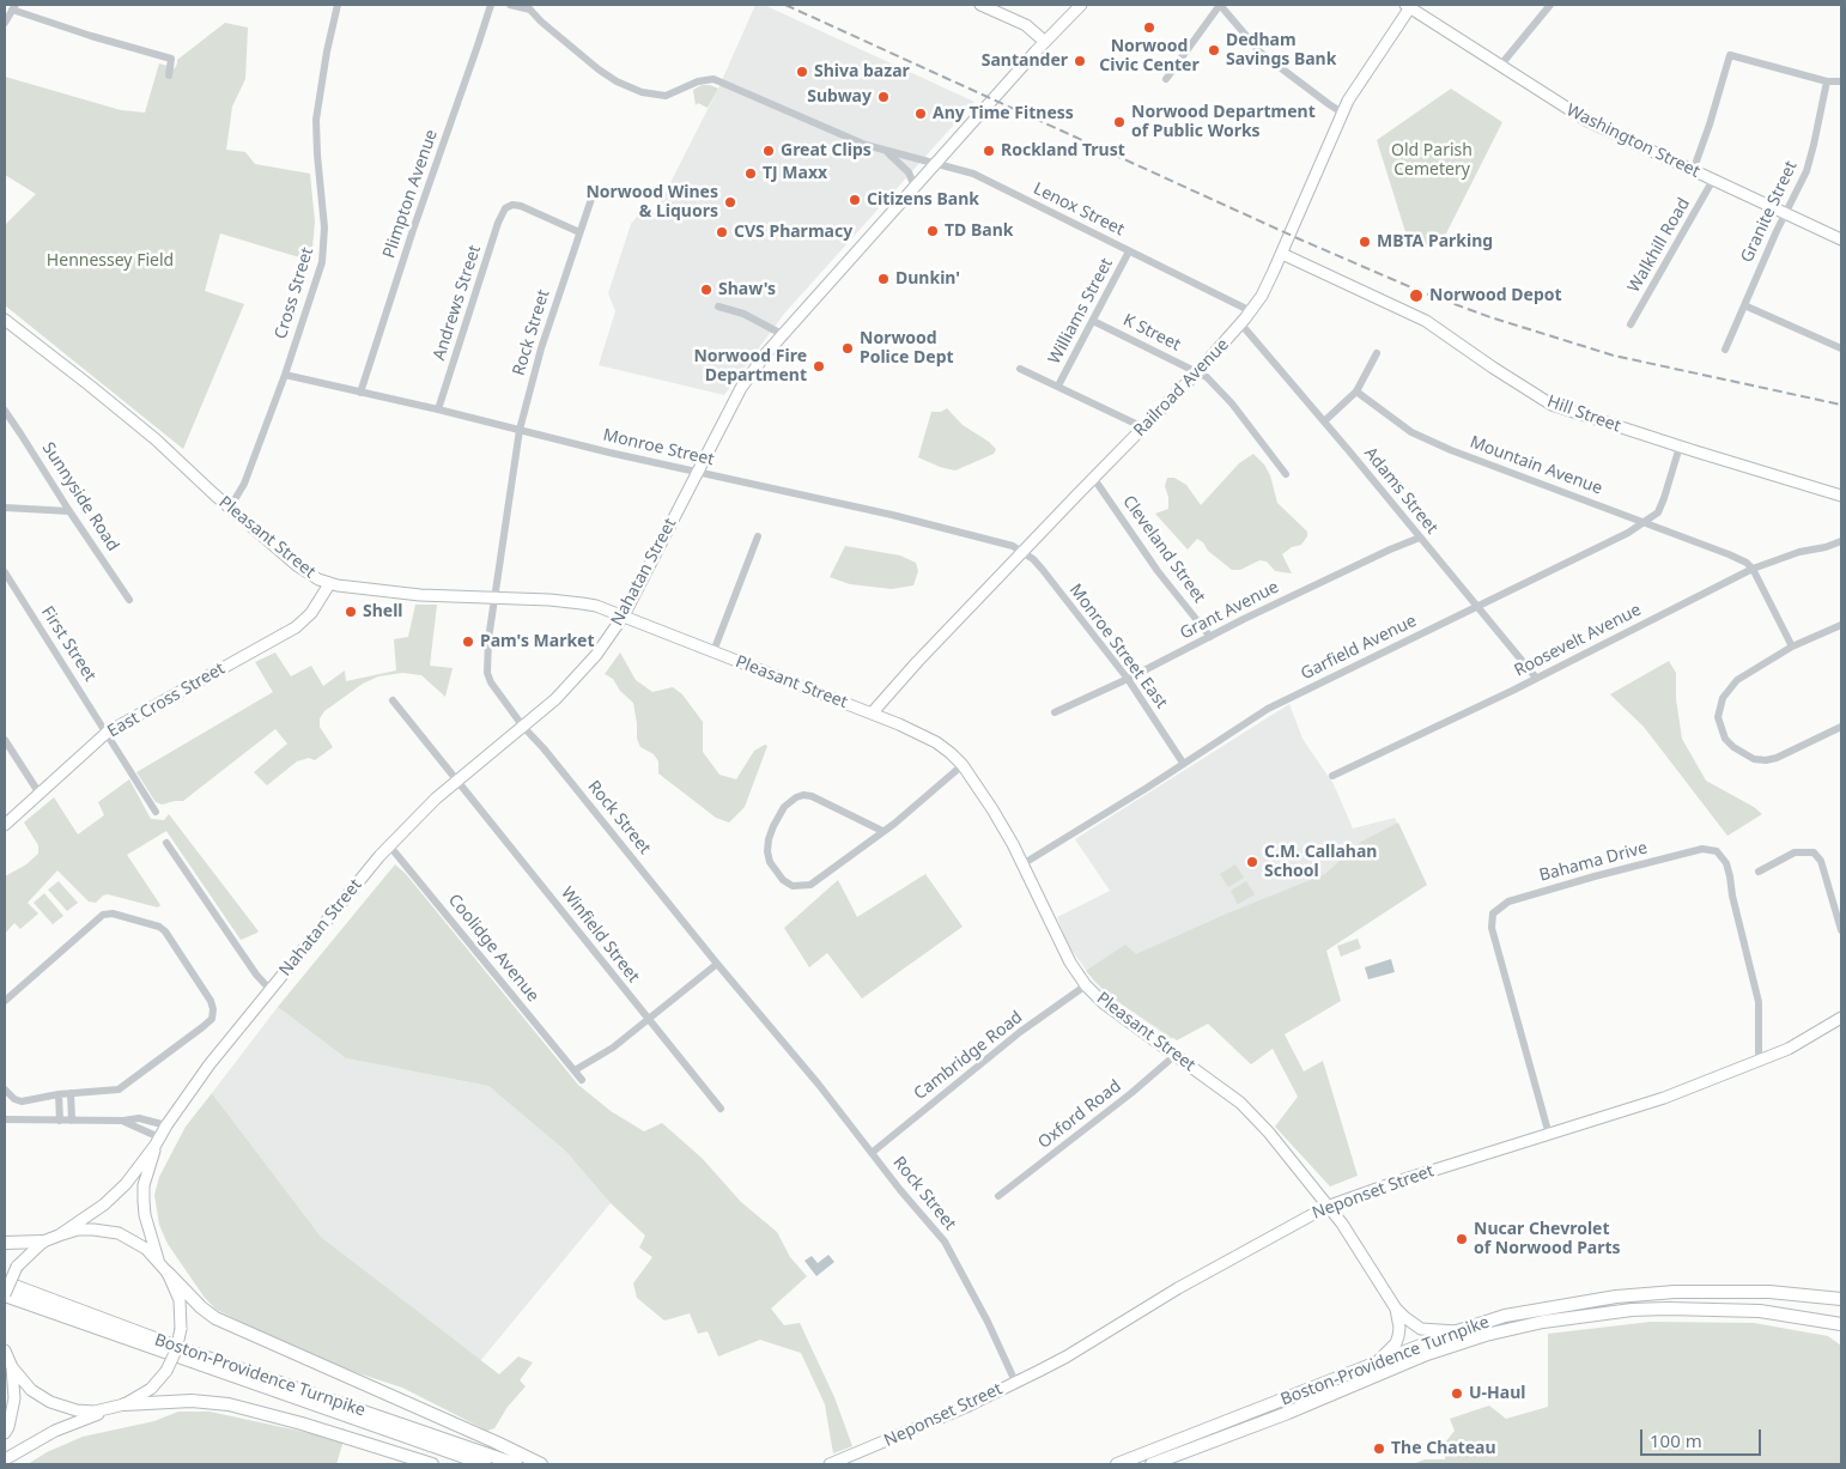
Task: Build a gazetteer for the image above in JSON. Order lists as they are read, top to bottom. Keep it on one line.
{"streets":{"main road":["Boston-Providence Turnpike"],"street":["Washington Street","Plimpton Avenue","Lenox Street","Granite Street","Walkhill Road","Cross Street","Andrews Street","Williams Street","Rock Street","K Street","Railroad Avenue","Hill Street","Monroe Street","Mountain Avenue","Adams Street","Sunnyside Road","Pleasant Street","Cleveland Street","Nahatan Street","Grant Avenue","Roosevelt Avenue","First Street","Monroe Street East","Garfield Avenue","East Cross Street","Bahama Drive","Winfield Street","Coolidge Avenue","Cambridge Road","Oxford Road","Neponset Street"]},"crossings":[["Washington Street","Granite Street"],["Washington Street","Walkhill Road"],["Washington Street","Railroad Avenue"],["Plimpton Avenue","Monroe Street"],["Lenox Street","Williams Street"],["Lenox Street","Railroad Avenue"],["Lenox Street","Nahatan Street"],["Cross Street","Monroe Street"],["Cross Street","Pleasant Street"],["Andrews Street","Rock Street"],["Andrews Street","Monroe Street"],["Williams Street","K Street"],["Rock Street","Monroe Street"],["Rock Street","Pleasant Street"],["Rock Street","Nahatan Street"],["Rock Street","Cambridge Road"],["Rock Street","Neponset Street"],["K Street","Railroad Avenue"],["Railroad Avenue","Hill Street"],["Railroad Avenue","Monroe Street"],["Railroad Avenue","Adams Street"],["Railroad Avenue","Pleasant Street"],["Railroad Avenue","Cleveland Street"],["Railroad Avenue","Monroe Street East"],["Hill Street","Garfield Avenue"],["Monroe Street","Nahatan Street"],["Monroe Street","Monroe Street East"],["Mountain Avenue","Roosevelt Avenue"],["Mountain Avenue","Garfield Avenue"],["Adams Street","Grant Avenue"],["Adams Street","Roosevelt Avenue"],["Adams Street","Garfield Avenue"],["Pleasant Street","Nahatan Street"],["Pleasant Street","Garfield Avenue"],["Pleasant Street","East Cross Street"],["Pleasant Street","Cambridge Road"],["Pleasant Street","Oxford Road"],["Pleasant Street","Neponset Street"],["Pleasant Street","Boston-Providence Turnpike"],["Cleveland Street","Grant Avenue"],["Nahatan Street","Winfield Street"],["Nahatan Street","Coolidge Avenue"],["Grant Avenue","Monroe Street East"],["First Street","East Cross Street"],["Monroe Street East","Garfield Avenue"],["Bahama Drive","Neponset Street"]],"parks":["Old Parish Cemetery","Hennessey Field"],"places":["Norwood Civic Center","Dedham Savings Bank","Santander","Shiva bazar","Subway","Any Time Fitness","Norwood Department of Public Works","Great Clips","Rockland Trust","TJ Maxx","Citizens Bank","Norwood Wines & Liquors","TD Bank","CVS Pharmacy","MBTA Parking","Dunkin'","Shaw's","Norwood Depot","Norwood Police Dept","Norwood Fire Department","Shell","Pam's Market","C.M. Callahan School","Nucar Chevrolet of Norwood Parts","U-Haul","The Chateau"],"scale_bar":"100 m"}
